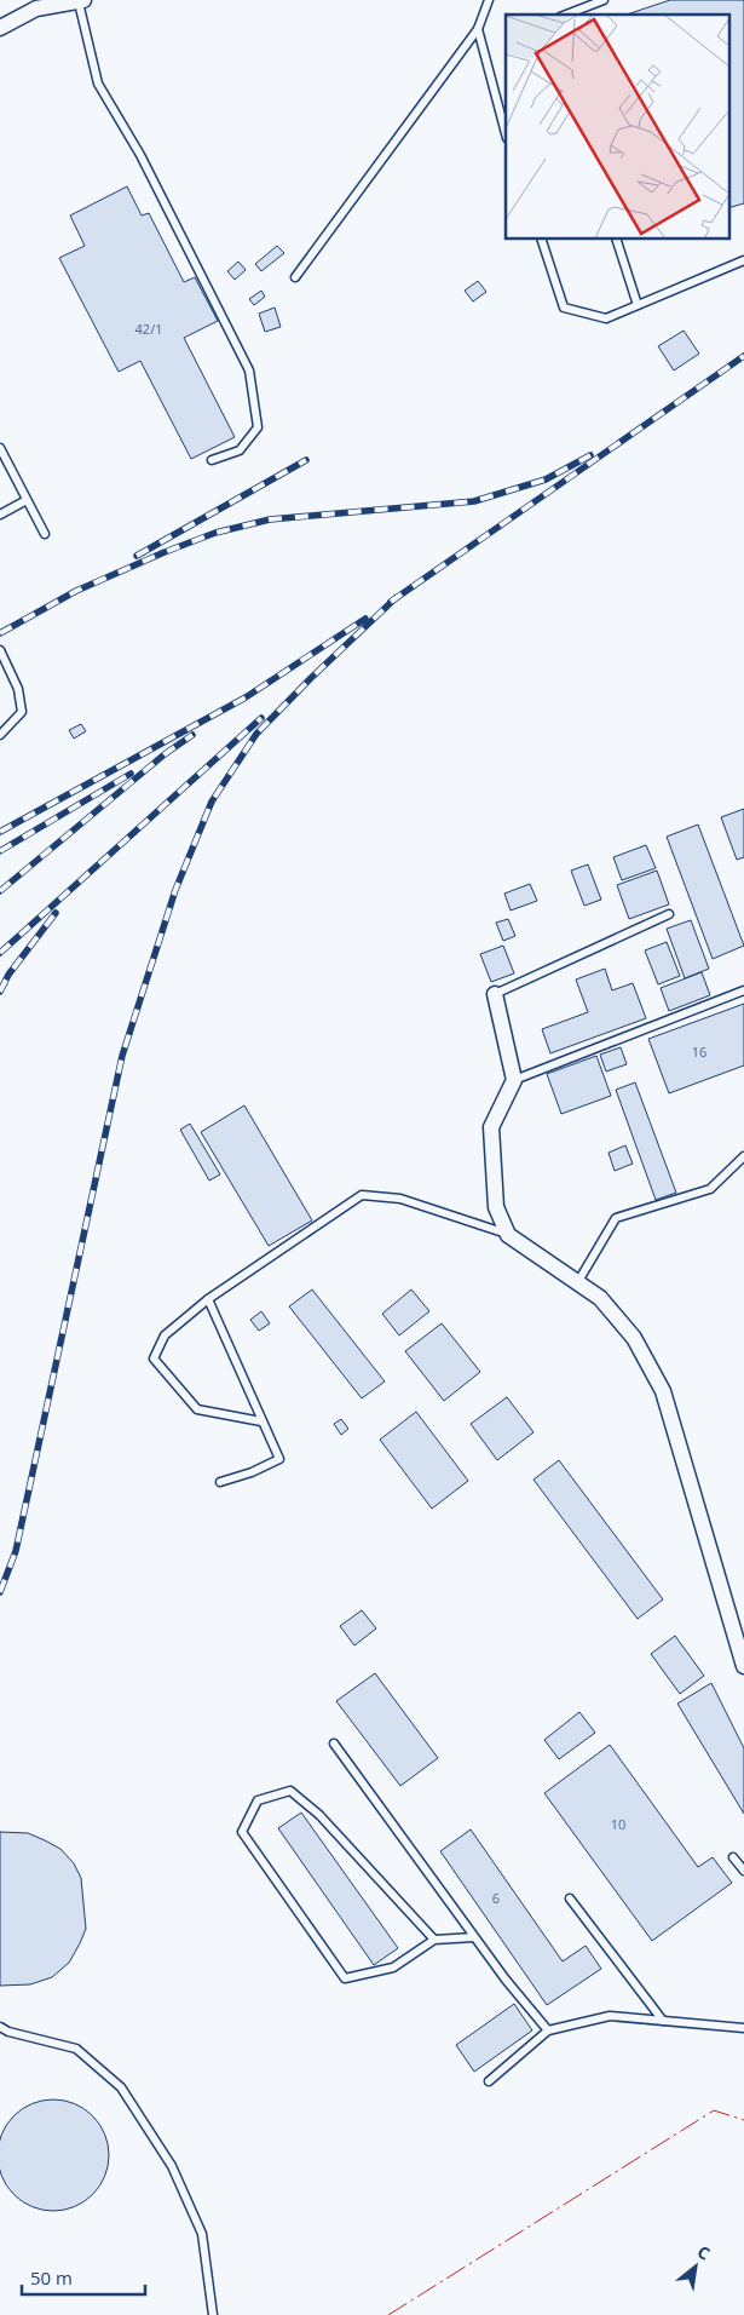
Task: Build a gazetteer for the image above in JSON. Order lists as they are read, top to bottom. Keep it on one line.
{"house_numbers":["42/1","16","10","6"],"scale_bar":"50 m","north":"top right"}
